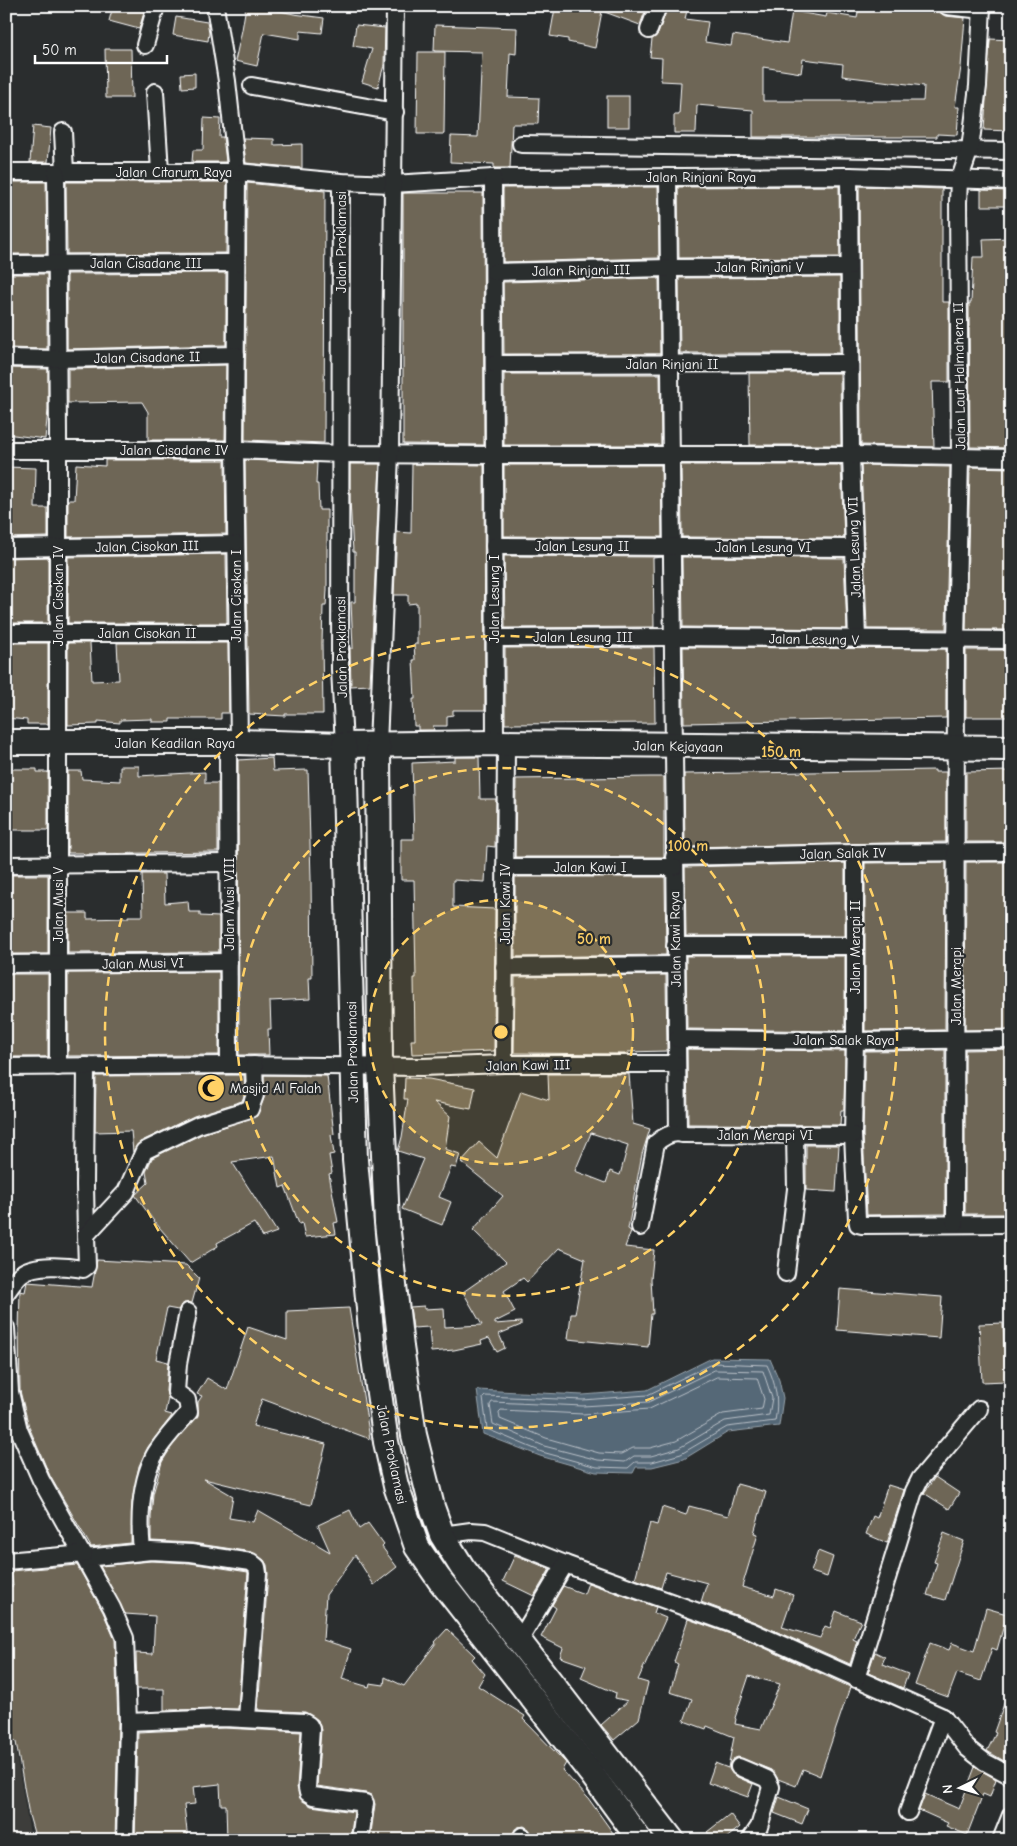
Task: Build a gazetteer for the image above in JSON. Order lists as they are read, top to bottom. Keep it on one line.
{"streets":{"street":["Jalan Citarum Raya","Jalan Rinjani Raya","Jalan Proklamasi","Jalan Cisadane III","Jalan Rinjani V","Jalan Rinjani III","Jalan Cisadane II","Jalan Rinjani II","Jalan Laut Halmahera II","Jalan Cisadane IV","Jalan Cisokan III","Jalan Lesung II","Jalan Lesung VI","Jalan Lesung VII","Jalan Cisokan IV","Jalan Cisokan I","Jalan Lesung I","Jalan Cisokan II","Jalan Lesung III","Jalan Lesung V","Jalan Keadilan Raya","Jalan Kejayaan","Jalan Salak IV","Jalan Kawi I","Jalan Musi VIII","Jalan Kawi IV","Jalan Musi V","Jalan Kawi Raya","Jalan Merapi II","Jalan Musi VI","Jalan Merapi","Jalan Salak Raya","Jalan Kawi III","Jalan Merapi VI"]},"crossings":[["Jalan Citarum Raya","Jalan Rinjani Raya"],["Jalan Citarum Raya","Jalan Proklamasi"],["Jalan Citarum Raya","Jalan Cisokan IV"],["Jalan Citarum Raya","Jalan Cisokan I"],["Jalan Rinjani Raya","Jalan Proklamasi"],["Jalan Rinjani Raya","Jalan Laut Halmahera II"],["Jalan Rinjani Raya","Jalan Lesung VII"],["Jalan Rinjani Raya","Jalan Lesung I"],["Jalan Rinjani Raya","Jalan Kawi Raya"],["Jalan Proklamasi","Jalan Cisadane IV"],["Jalan Proklamasi","Jalan Keadilan Raya"],["Jalan Proklamasi","Jalan Kejayaan"],["Jalan Proklamasi","Jalan Kawi III"],["Jalan Cisadane III","Jalan Cisokan IV"],["Jalan Cisadane III","Jalan Cisokan I"],["Jalan Rinjani V","Jalan Rinjani III"],["Jalan Rinjani V","Jalan Lesung VII"],["Jalan Rinjani V","Jalan Kawi Raya"],["Jalan Rinjani III","Jalan Lesung I"],["Jalan Rinjani III","Jalan Kawi Raya"],["Jalan Cisadane II","Jalan Cisokan IV"],["Jalan Cisadane II","Jalan Cisokan I"],["Jalan Rinjani II","Jalan Lesung VII"],["Jalan Rinjani II","Jalan Lesung I"],["Jalan Rinjani II","Jalan Kawi Raya"],["Jalan Laut Halmahera II","Jalan Cisadane IV"],["Jalan Laut Halmahera II","Jalan Lesung V"],["Jalan Laut Halmahera II","Jalan Kejayaan"],["Jalan Laut Halmahera II","Jalan Merapi"],["Jalan Cisadane IV","Jalan Lesung VII"],["Jalan Cisadane IV","Jalan Cisokan IV"],["Jalan Cisadane IV","Jalan Cisokan I"],["Jalan Cisadane IV","Jalan Lesung I"],["Jalan Cisadane IV","Jalan Kawi Raya"],["Jalan Cisokan III","Jalan Cisokan IV"],["Jalan Cisokan III","Jalan Cisokan I"],["Jalan Lesung II","Jalan Lesung VI"],["Jalan Lesung II","Jalan Lesung I"],["Jalan Lesung II","Jalan Kawi Raya"],["Jalan Lesung VI","Jalan Lesung VII"],["Jalan Lesung VI","Jalan Kawi Raya"],["Jalan Lesung VII","Jalan Lesung V"],["Jalan Cisokan IV","Jalan Cisokan II"],["Jalan Cisokan IV","Jalan Keadilan Raya"],["Jalan Cisokan IV","Jalan Musi V"],["Jalan Cisokan I","Jalan Cisokan II"],["Jalan Cisokan I","Jalan Keadilan Raya"],["Jalan Cisokan I","Jalan Musi VIII"],["Jalan Lesung I","Jalan Lesung III"],["Jalan Lesung I","Jalan Kejayaan"],["Jalan Lesung I","Jalan Kawi IV"],["Jalan Lesung III","Jalan Lesung V"],["Jalan Lesung III","Jalan Kawi Raya"],["Jalan Lesung V","Jalan Kawi Raya"],["Jalan Keadilan Raya","Jalan Kejayaan"],["Jalan Keadilan Raya","Jalan Musi VIII"],["Jalan Keadilan Raya","Jalan Musi V"],["Jalan Kejayaan","Jalan Kawi IV"],["Jalan Kejayaan","Jalan Kawi Raya"],["Jalan Kejayaan","Jalan Merapi"],["Jalan Salak IV","Jalan Kawi I"],["Jalan Salak IV","Jalan Kawi Raya"],["Jalan Salak IV","Jalan Merapi II"],["Jalan Salak IV","Jalan Merapi"],["Jalan Kawi I","Jalan Kawi IV"],["Jalan Kawi I","Jalan Kawi Raya"],["Jalan Musi VIII","Jalan Musi VI"],["Jalan Musi VIII","Jalan Kawi III"],["Jalan Kawi IV","Jalan Kawi III"],["Jalan Musi V","Jalan Musi VI"],["Jalan Musi V","Jalan Kawi III"],["Jalan Kawi Raya","Jalan Salak Raya"],["Jalan Kawi Raya","Jalan Kawi III"],["Jalan Kawi Raya","Jalan Merapi VI"],["Jalan Merapi II","Jalan Merapi"],["Jalan Merapi II","Jalan Salak Raya"],["Jalan Merapi II","Jalan Merapi VI"],["Jalan Merapi","Jalan Salak Raya"]],"places":{"mosque":["Masjid Al Falah"]},"scale_bar":"50 m","north":"left","rings":["150 m","100 m","50 m"]}
